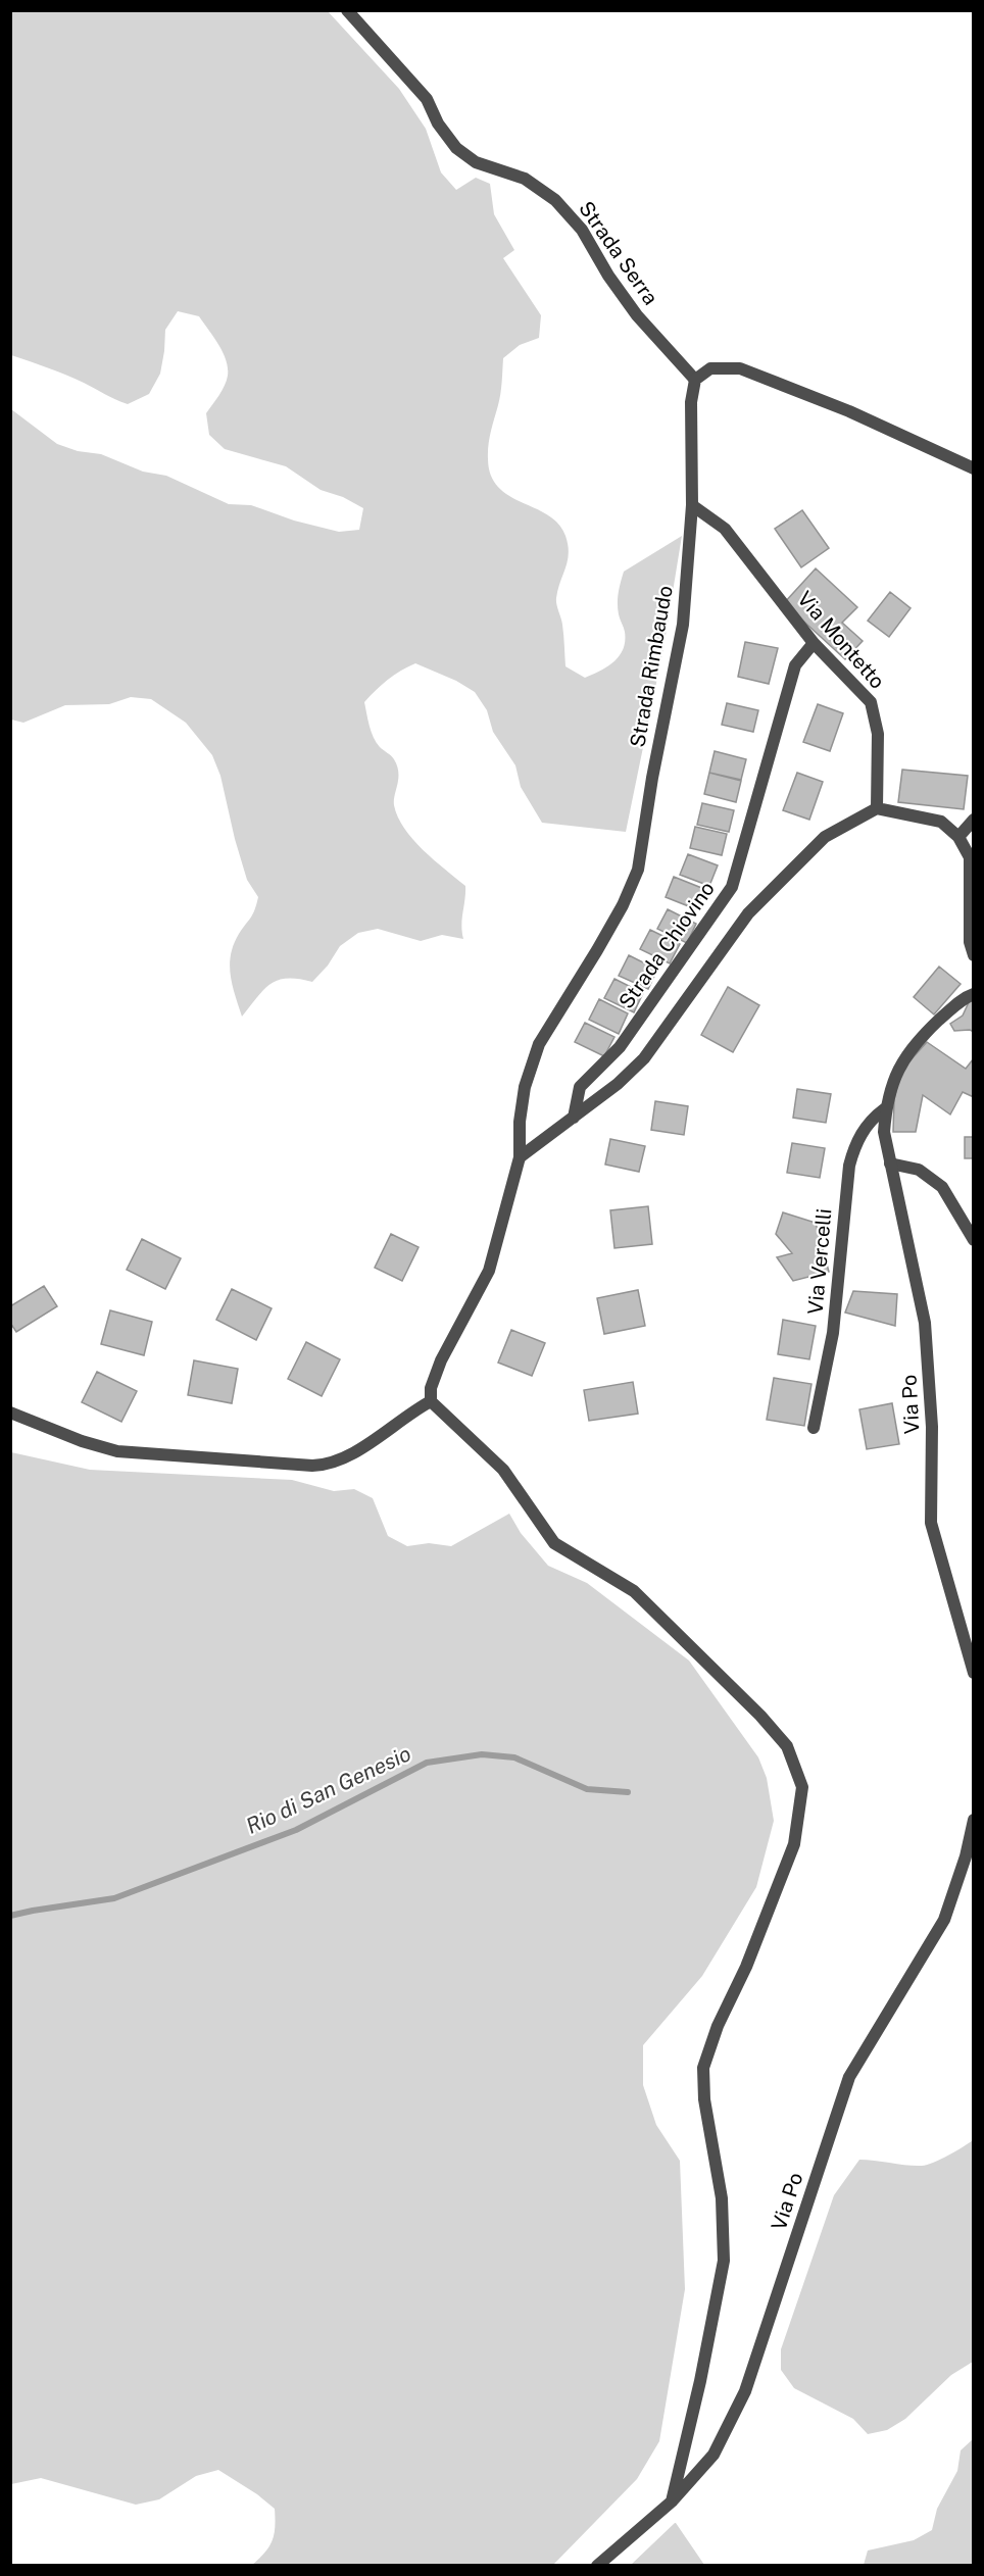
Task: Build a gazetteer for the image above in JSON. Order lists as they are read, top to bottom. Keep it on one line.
{"streets":{"street":["Strada Serra","Via Montetto","Strada Rimbaudo","Strada Chiovino","Via Vercelli","Via Po"]},"crossings":[["Strada Serra","Strada Rimbaudo"],["Via Montetto","Strada Rimbaudo"],["Via Montetto","Strada Chiovino"],["Via Vercelli","Via Po"]],"water":["Rio di San Genesio"]}
